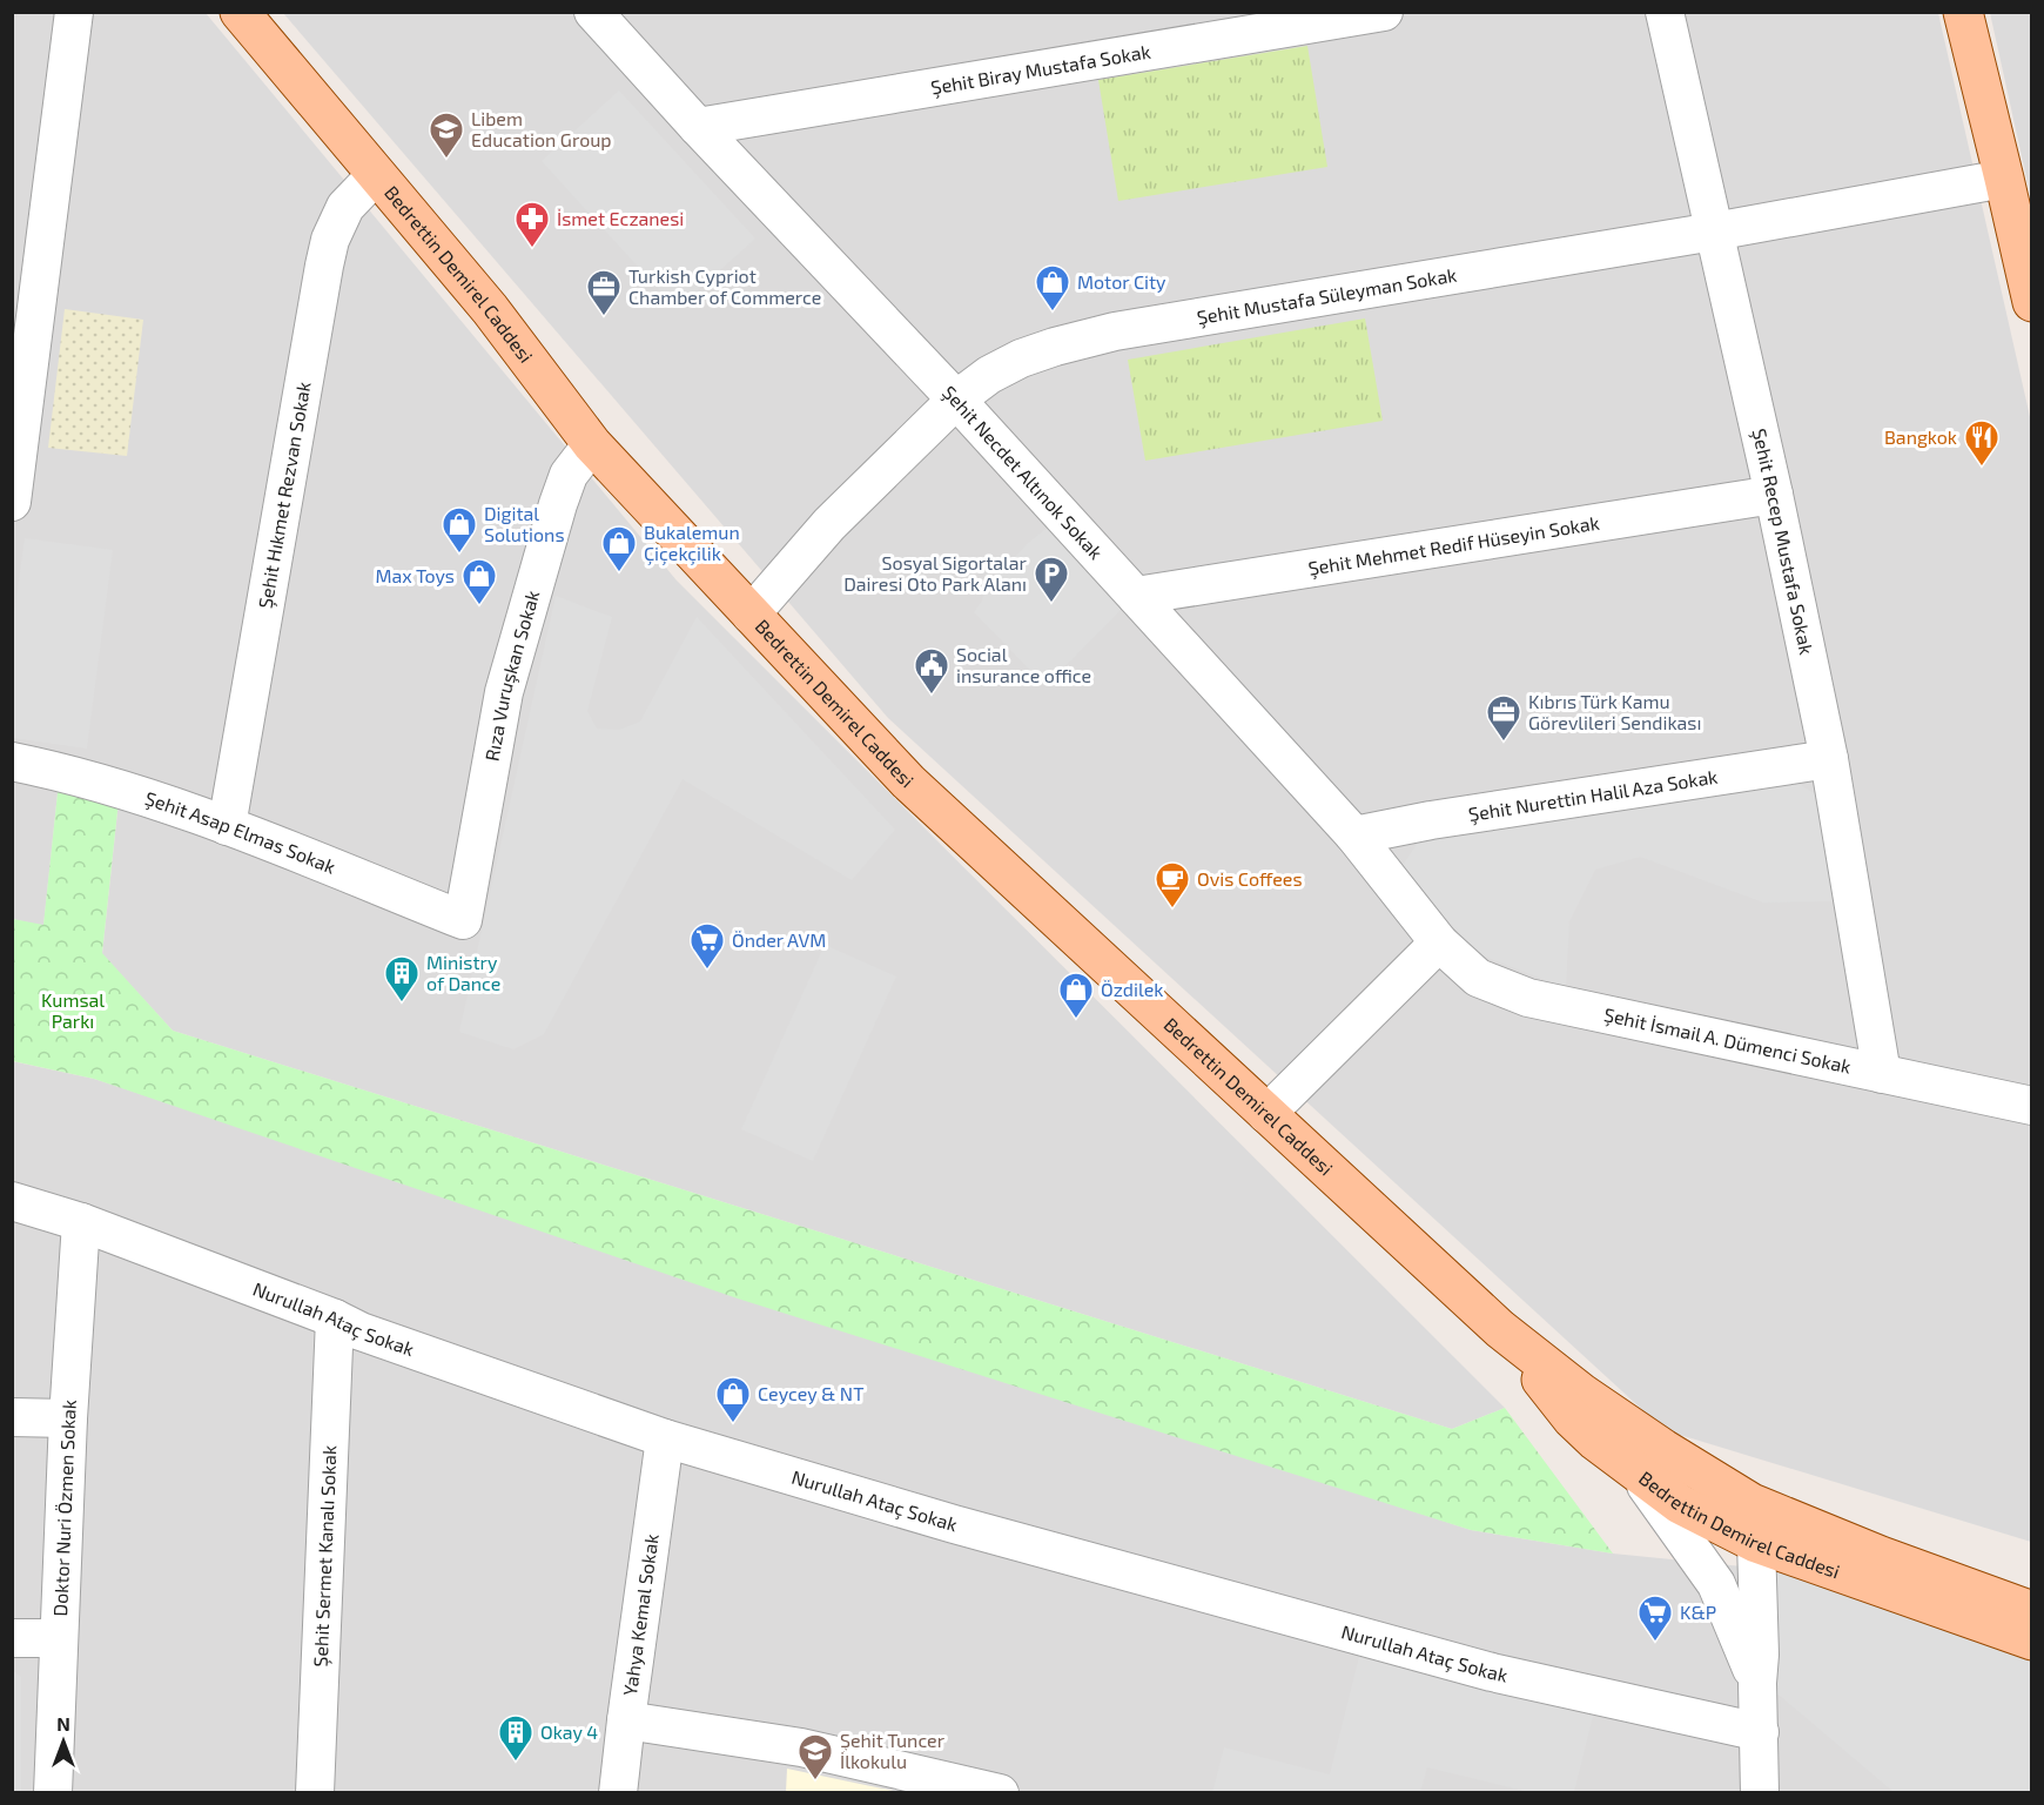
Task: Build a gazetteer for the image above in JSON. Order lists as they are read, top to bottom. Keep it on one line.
{"streets":{"main road":["Bedrettin Demirel Caddesi"],"street":["Şehit Biray Mustafa Sokak","Şehit Mustafa Süleyman Sokak","Şehit Necdet Altınok Sokak","Şehit Hıkmet Rezvan Sokak","Şehit Recep Mustafa Sokak","Şehit Mehmet Redif Hüseyin Sokak","Rıza Vuruşkan Sokak","Şehit Nurettin Halil Aza Sokak","Şehit Asap Elmas Sokak","Şehit İsmail A. Dümenci Sokak","Nurullah Ataç Sokak","Doktor Nuri Özmen Sokak","Şehit Sermet Kanalı Sokak","Yahya Kemal Sokak"]},"crossings":[["Şehit Biray Mustafa Sokak","Şehit Necdet Altınok Sokak"],["Bedrettin Demirel Caddesi","Şehit Mustafa Süleyman Sokak"],["Bedrettin Demirel Caddesi","Şehit Hıkmet Rezvan Sokak"],["Bedrettin Demirel Caddesi","Rıza Vuruşkan Sokak"],["Şehit Mustafa Süleyman Sokak","Şehit Necdet Altınok Sokak"],["Şehit Mustafa Süleyman Sokak","Şehit Recep Mustafa Sokak"],["Şehit Necdet Altınok Sokak","Şehit Mehmet Redif Hüseyin Sokak"],["Şehit Necdet Altınok Sokak","Şehit Nurettin Halil Aza Sokak"],["Şehit Necdet Altınok Sokak","Şehit İsmail A. Dümenci Sokak"],["Şehit Hıkmet Rezvan Sokak","Şehit Asap Elmas Sokak"],["Şehit Recep Mustafa Sokak","Şehit Mehmet Redif Hüseyin Sokak"],["Şehit Recep Mustafa Sokak","Şehit Nurettin Halil Aza Sokak"],["Şehit Recep Mustafa Sokak","Şehit İsmail A. Dümenci Sokak"],["Rıza Vuruşkan Sokak","Şehit Asap Elmas Sokak"],["Nurullah Ataç Sokak","Doktor Nuri Özmen Sokak"],["Nurullah Ataç Sokak","Şehit Sermet Kanalı Sokak"],["Nurullah Ataç Sokak","Yahya Kemal Sokak"]],"parks":["Kumsal Parkı"],"places":{"school or university":["Libem Education Group","Şehit Tuncer İlkokulu"],"pharmacy":["İsmet Eczanesi"],"shop":["Motor City","Digital Solutions","Bukalemun Çiçekçilik","Max Toys","Özdilek","Ceycey & NT"],"office":["Turkish Cypriot Chamber of Commerce","Kıbrıs Türk Kamu Görevlileri Sendikası"],"restaurant":["Bangkok"],"parking":["Sosyal Sigortalar Dairesi Oto Park Alanı"],"public building":["Social insurance office"],"cafe":["Ovis Coffees"],"supermarket":["Önder AVM","K&P"],"building":["Ministry of Dance","Okay 4"]},"north":"top"}
